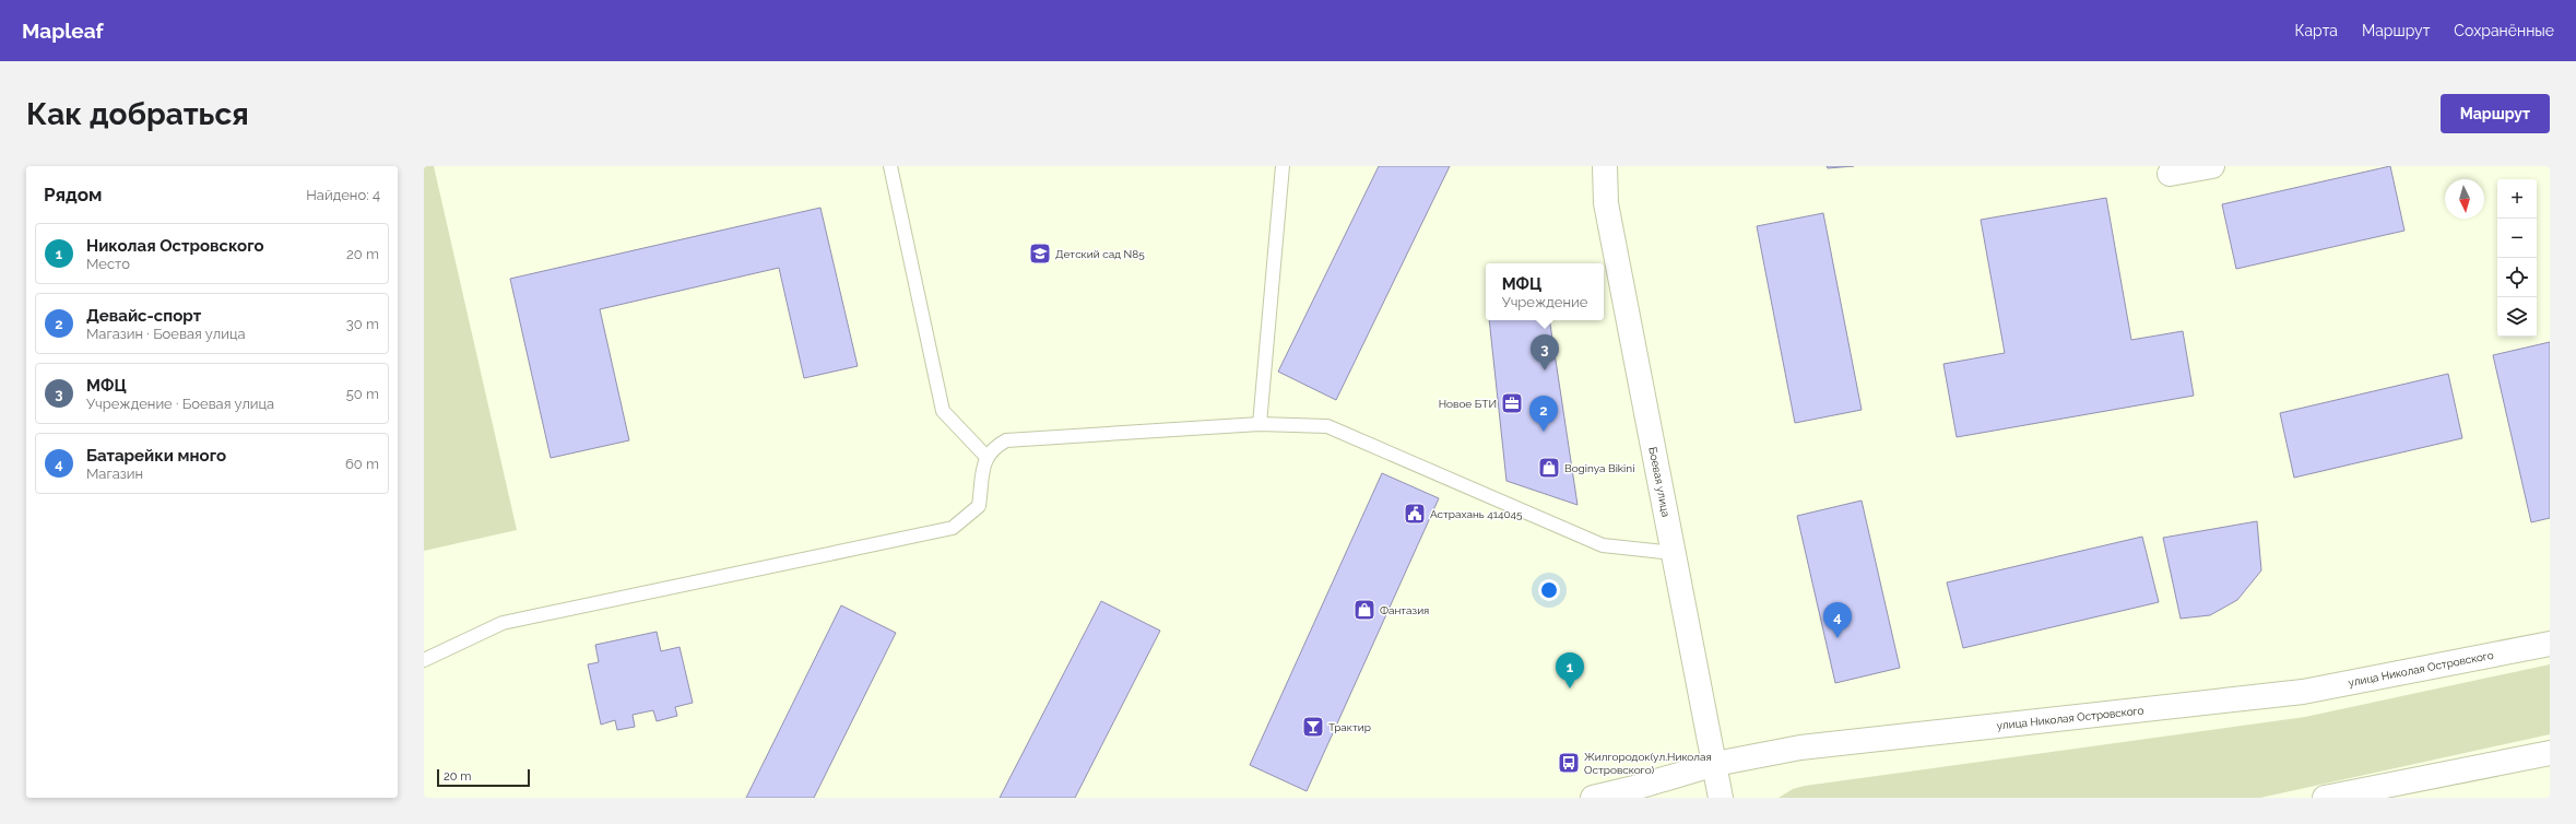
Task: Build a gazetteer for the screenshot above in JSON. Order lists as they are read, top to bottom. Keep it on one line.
{"streets":{"main road":["Боевая улица","улица Николая Островского"]},"crossings":[["Боевая улица","улица Николая Островского"]],"places":{"school or university":["Детский сад N85"],"office":["Новое БТИ"],"shop":["Boginya Bikini","Фантазия"],"public building":["Астрахань 414045"],"bar":["Трактир"],"bus stop":["Жилгородок(ул.Николая Островского)"]},"scale_bar":"20 m","north":"bottom","page":{"header":"Mapleaf","nav":["Карта","Маршрут","Сохранённые"],"buttons":"Маршрут","title":"Как добраться","heading":["Рядом","Найдено: 4"],"map_buttons":["+","−"],"list":[{"mark":"1","name":"Николая Островского","note":"Место","value":"20 m"},{"mark":"2","name":"Девайс-спорт","note":"Магазин · Боевая улица","value":"30 m"},{"mark":"3","name":"МФЦ","note":"Учреждение · Боевая улица","value":"50 m"},{"mark":"4","name":"Батарейки много","note":"Магазин","value":"60 m"}],"popup":["МФЦ","Учреждение"],"pins":["3","2","4","1"],"scale":"20 m"}}
